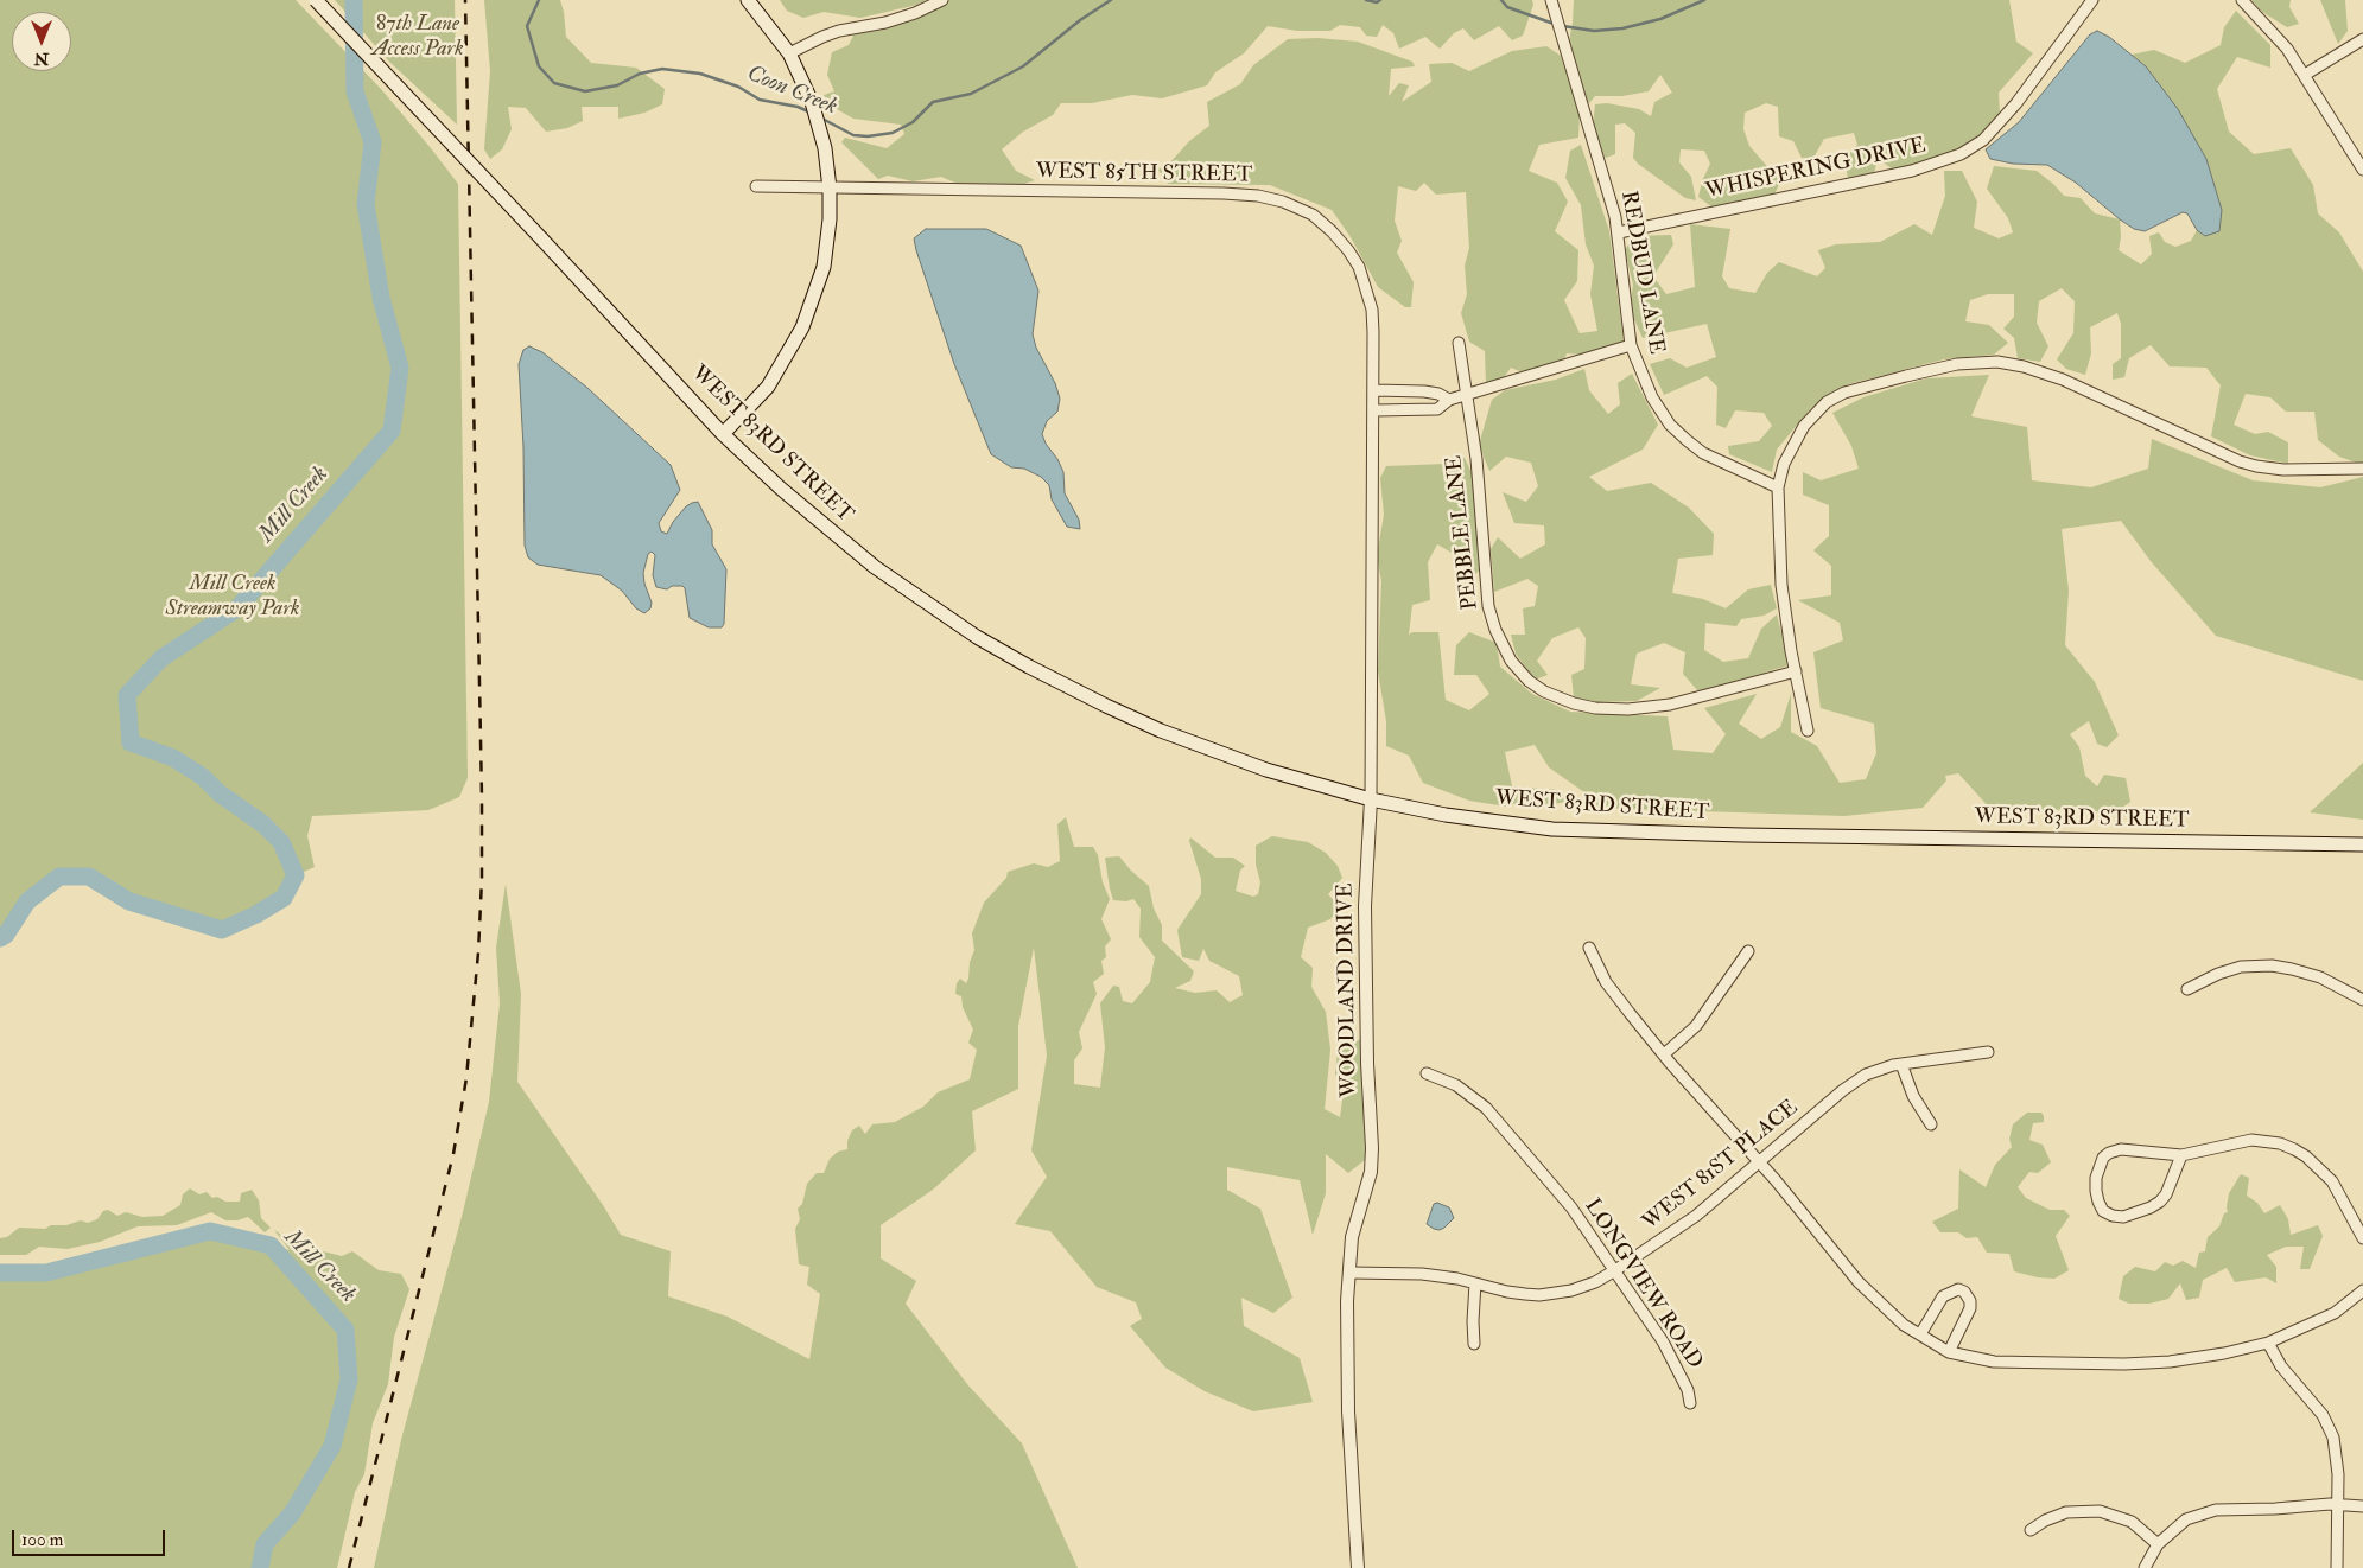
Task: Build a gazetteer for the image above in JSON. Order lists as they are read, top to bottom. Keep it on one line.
{"streets":{"main road":["WEST 83RD STREET"],"street":["WHISPERING DRIVE","WEST 85TH STREET","REDBUD LANE","PEBBLE LANE","WOODLAND DRIVE","WEST 81ST PLACE","LONGVIEW ROAD"]},"crossings":[["WHISPERING DRIVE","REDBUD LANE"],["WEST 85TH STREET","WOODLAND DRIVE"],["WEST 83RD STREET","WOODLAND DRIVE"],["WOODLAND DRIVE","WEST 81ST PLACE"],["WEST 81ST PLACE","LONGVIEW ROAD"]],"water":["Coon Creek","Mill Creek"],"parks":["87th Lane Access Park","Mill Creek Streamway Park"],"scale_bar":"100 m","north":"bottom"}
